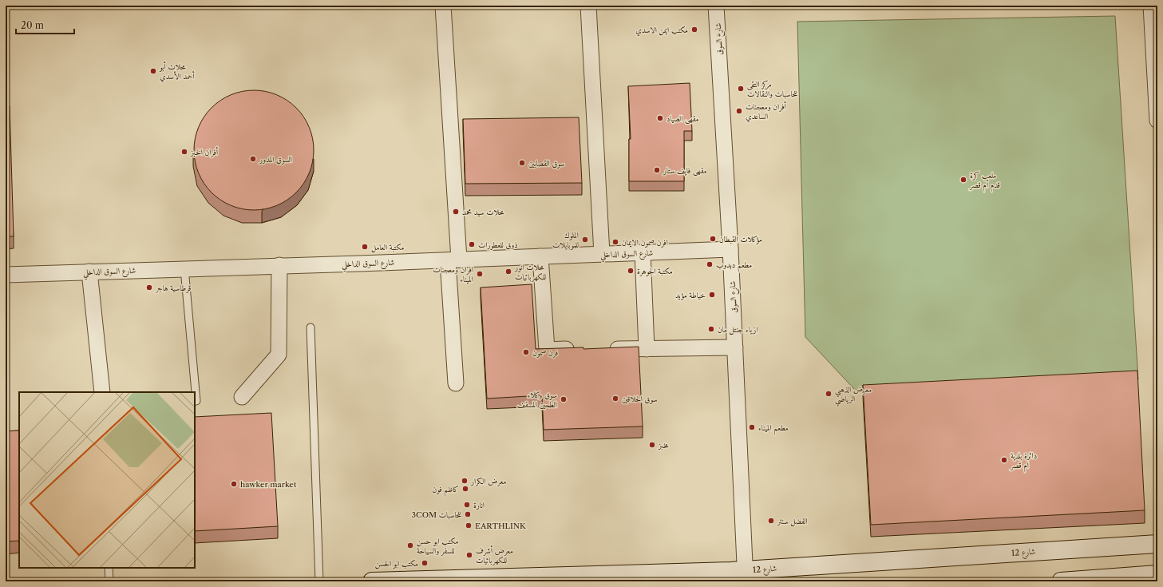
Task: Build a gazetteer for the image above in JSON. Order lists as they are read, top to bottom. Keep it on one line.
{"streets":{"street":["شارع السوق","شارع السوق الداخلي","شارع 12"]},"crossings":[["شارع السوق","شارع السوق الداخلي"],["شارع السوق","شارع 12"]],"places":["مكتب ايمن الاسدي","محلات أبو أحمد الأسدي","مركز التقى للحاسبات والنقالات","أفران ومعجنات الساعدي","مقهى الصياد","أفران الخبز","السوق المدور","سوق القصابين","مقهى فايف ستار","ملعب كرة قدم أم قصر","محلات سيد محمد","مؤكلات القبطان","الملوك للموبايلات","افرن صمون الايمان","ذوق للعطورات","مكتبة العامل","مطعم دبدوب","مكتبة الجوهرة","محلات انور للكهربائيات","افران ومعجنات الميناء","قرطاسية هاجر","خياطة مؤيد","ازياء جنتل مان","فرن صمون","معرض الذهبي الرياضي","سوق الحلاقين","سوق وكلاء الطحين المسقف","مطعم الميناء","مخبز","دائرة بلدية ام قصر","معرض الكرار","hawker market","كاظم فون","انارة","3COM للحاسبات","الفضل سنتر","EARTHLINK","مكتب ابو حسن للسفر والسياحة","معرض أشرف للكهربائيات","مكتب ابو الحسن"],"scale_bar":"20 m"}
